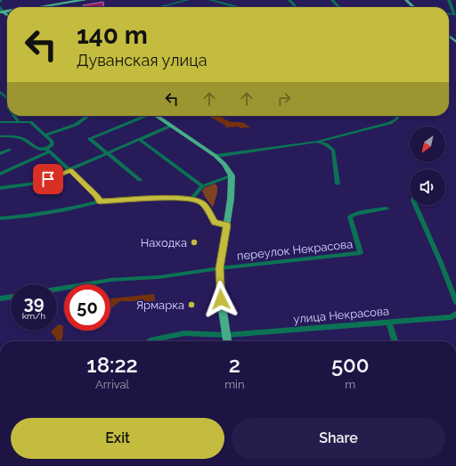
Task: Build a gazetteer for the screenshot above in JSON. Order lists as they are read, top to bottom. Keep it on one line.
{"streets":{"street":["переулок Некрасова","улица Некрасова"]},"places":["Находка","Ярмарка"],"north":"bottom left","page":{"turn":["140 m","Дуванская улица"],"speed":"39 km/h","limit":"50","eta":["18:22","Arrival","2","min","500","m"],"buttons":["Exit","Share"]}}
